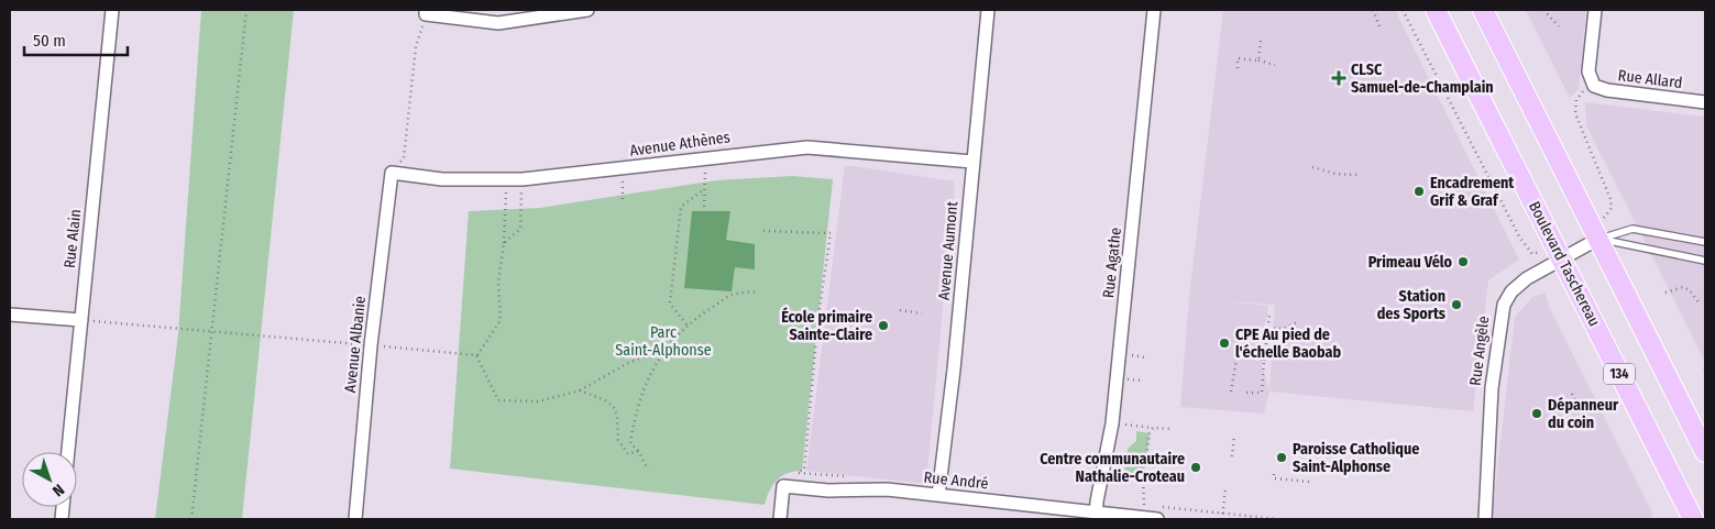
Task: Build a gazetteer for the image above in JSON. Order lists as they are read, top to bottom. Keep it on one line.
{"streets":{"main road":["Boulevard Taschereau","134"],"street":["Rue Allard","Avenue Athènes","Rue Alain","Avenue Aumont","Rue Agathe","Avenue Albanie","Rue Angèle","Rue André"]},"crossings":[["Avenue Athènes","Avenue Aumont"],["Avenue Athènes","Avenue Albanie"],["Avenue Aumont","Rue André"],["Rue Agathe","Rue André"],["Boulevard Taschereau","Rue Angèle"]],"parks":["Parc Saint-Alphonse"],"places":{"health":["CLSC Samuel-de-Champlain"],"other":["Encadrement Grif & Graf","Primeau Vélo","Station des Sports","École primaire Sainte-Claire","CPE Au pied de l'échelle Baobab","Dépanneur du coin","Paroisse Catholique Saint-Alphonse","Centre communautaire Nathalie-Croteau"]},"scale_bar":"50 m","north":"bottom right"}
